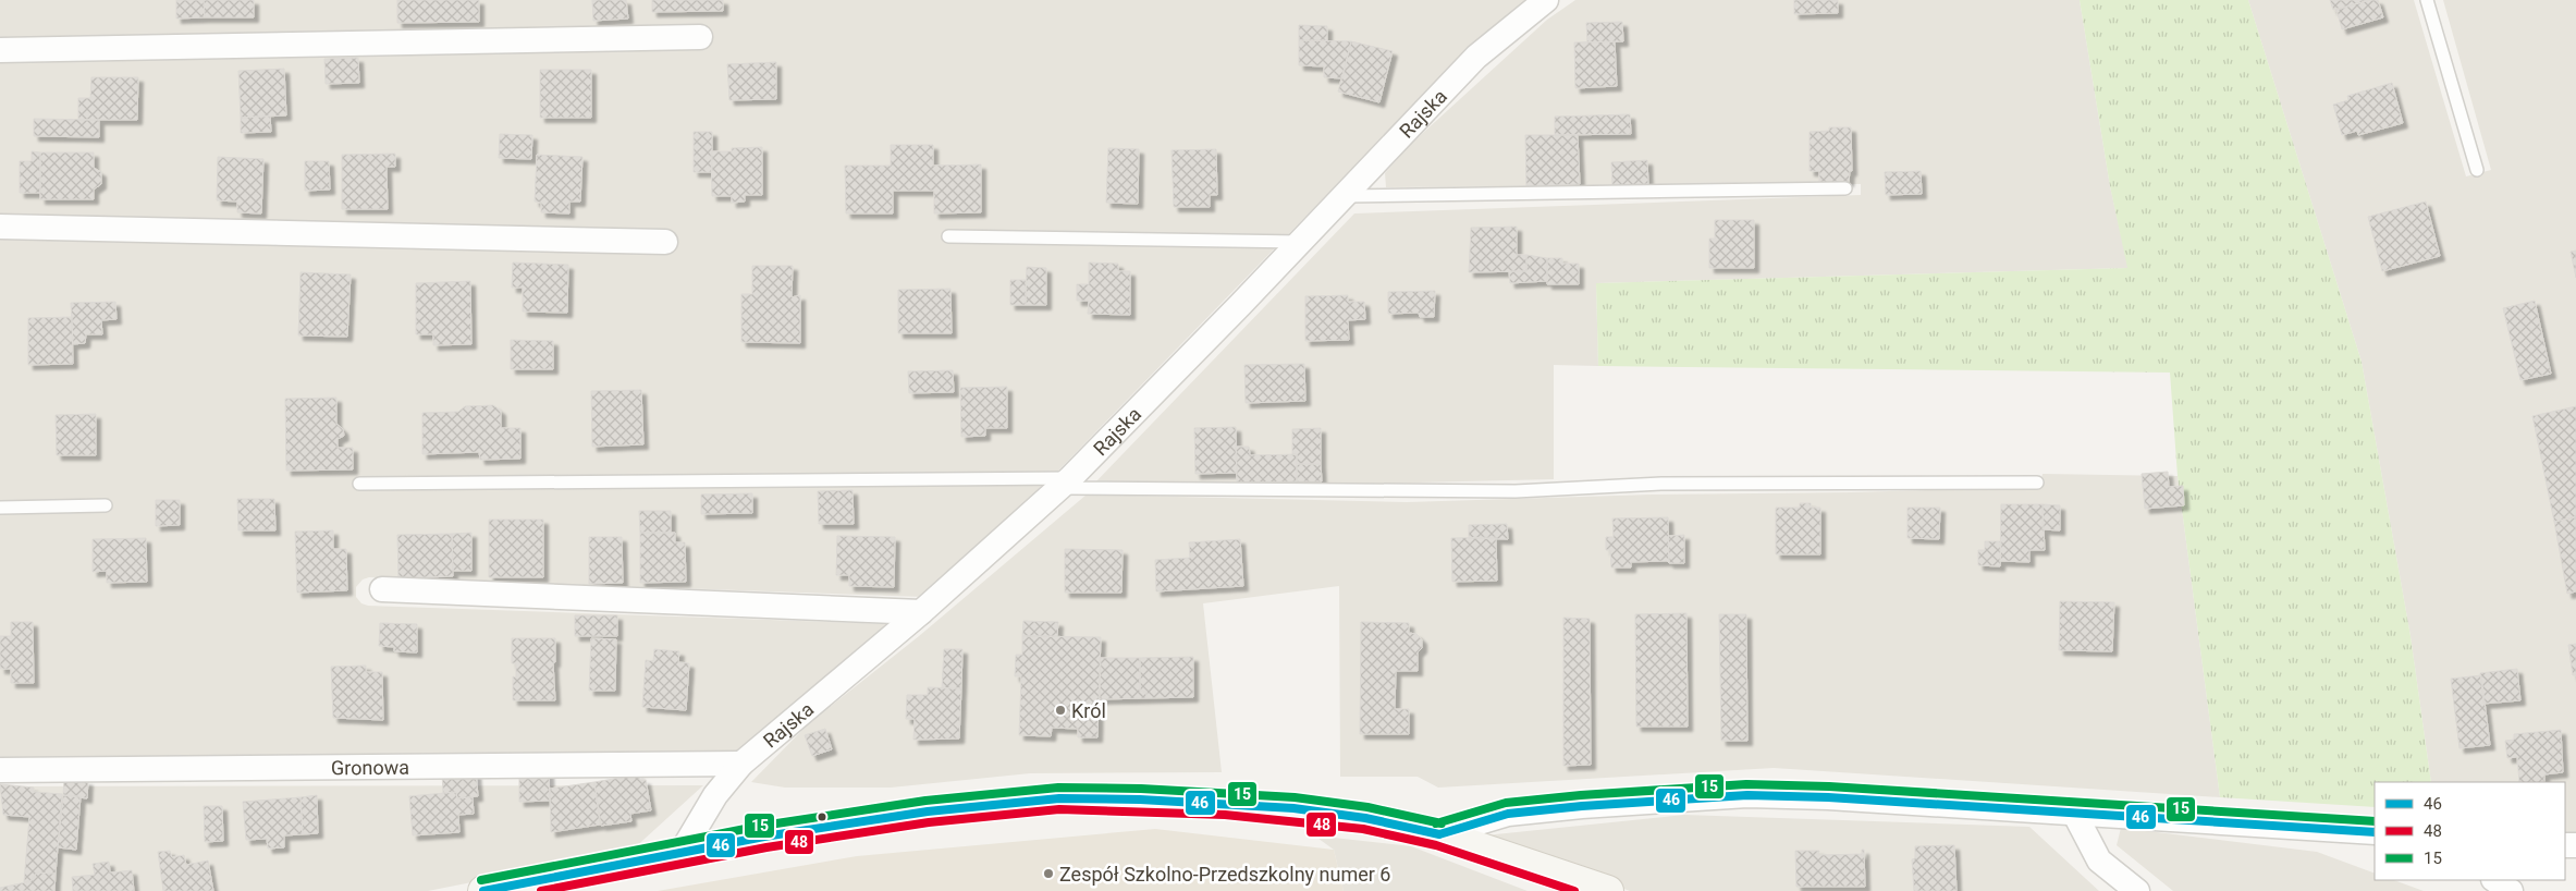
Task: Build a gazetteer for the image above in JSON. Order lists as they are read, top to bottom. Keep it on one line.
{"streets":{"street":["Rajska","Gronowa"]},"crossings":[["Rajska","Gronowa"]],"places":["Król","Zespół Szkolno-Przedszkolny numer 6"],"lines":["transit line 15","transit line 46","transit line 48"],"legend":["46","48","15"]}
